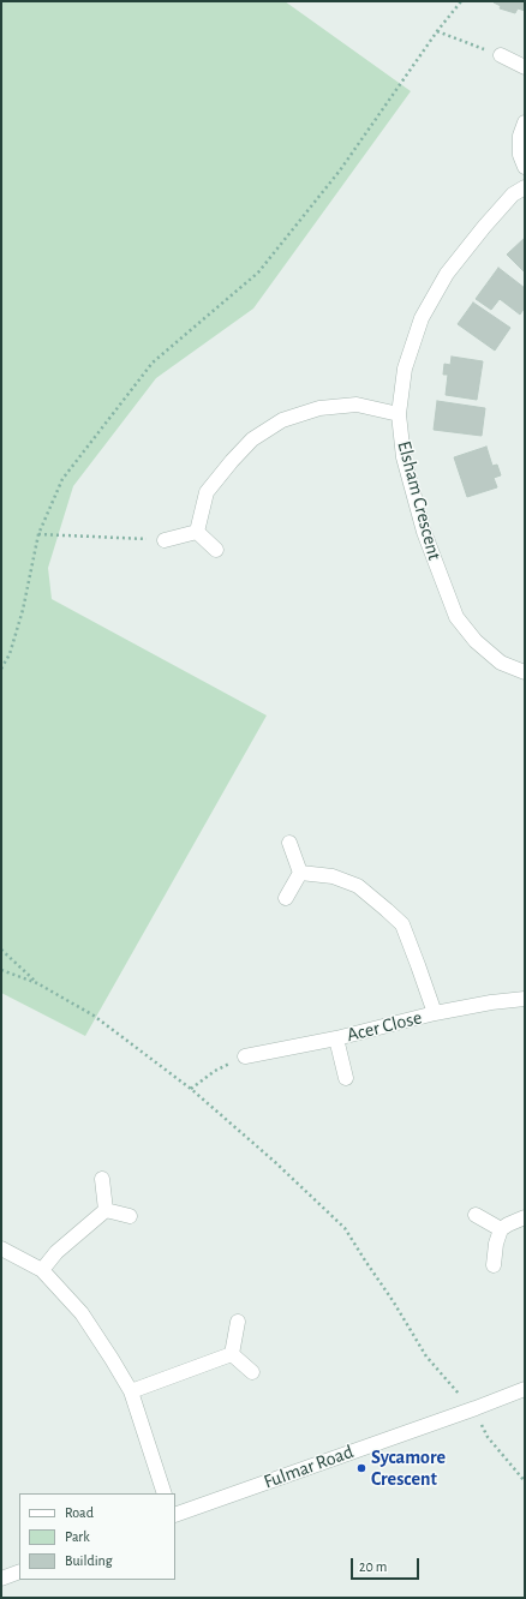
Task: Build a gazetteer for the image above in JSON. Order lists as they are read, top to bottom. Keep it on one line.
{"streets":{"street":["Elsham Crescent","Acer Close","Fulmar Road"]},"places":["Sycamore Crescent"],"legend":["Road","Park","Building"],"scale_bar":"20 m"}
